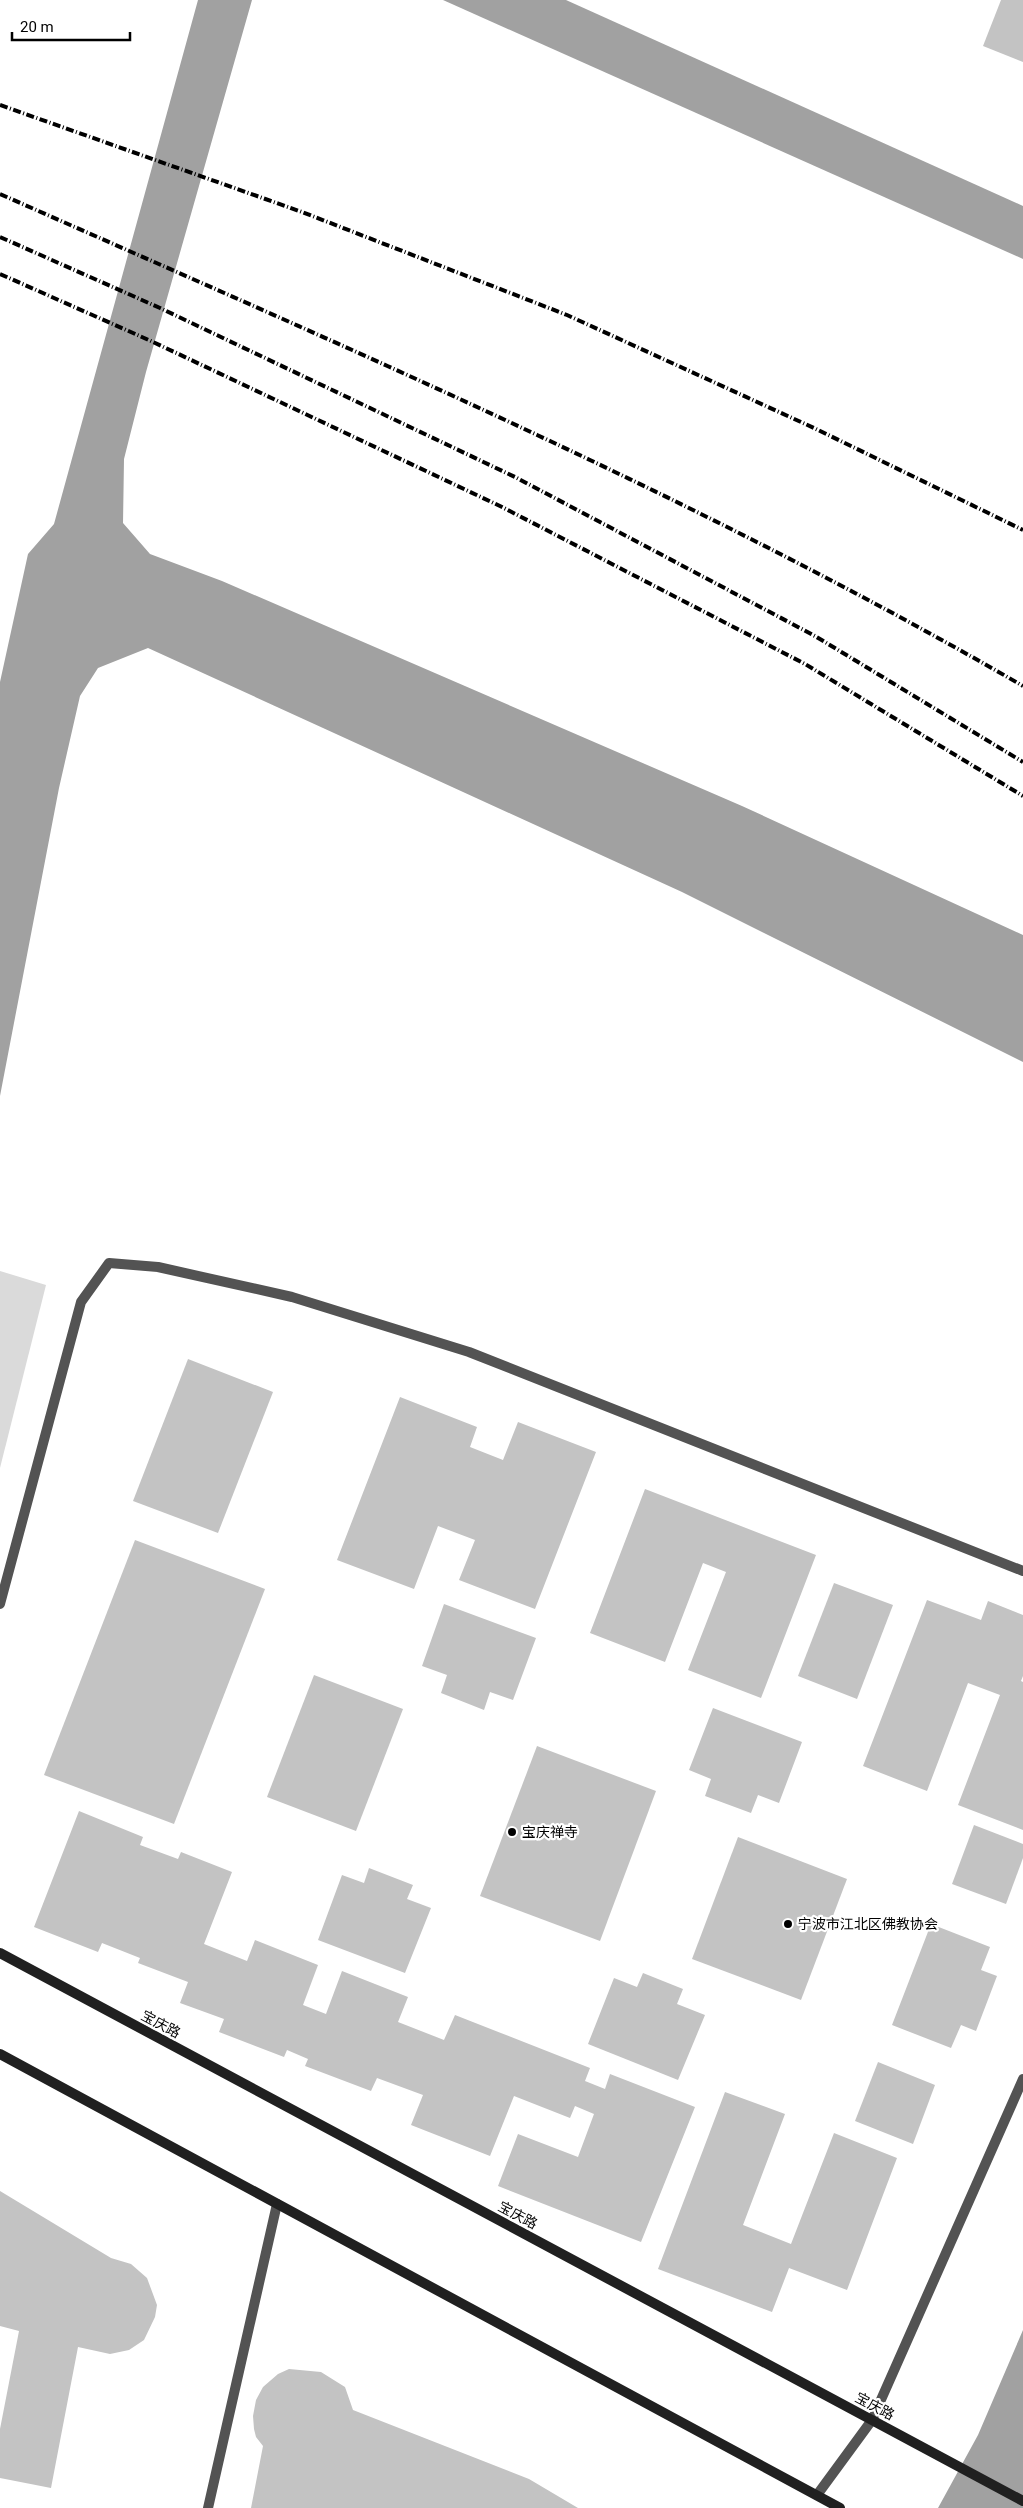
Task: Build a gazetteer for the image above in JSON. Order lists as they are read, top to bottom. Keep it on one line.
{"streets":{"main road":["宝庆路"]},"places":["宝庆禅寺","宁波市江北区佛教协会"],"scale_bar":"20 m"}
